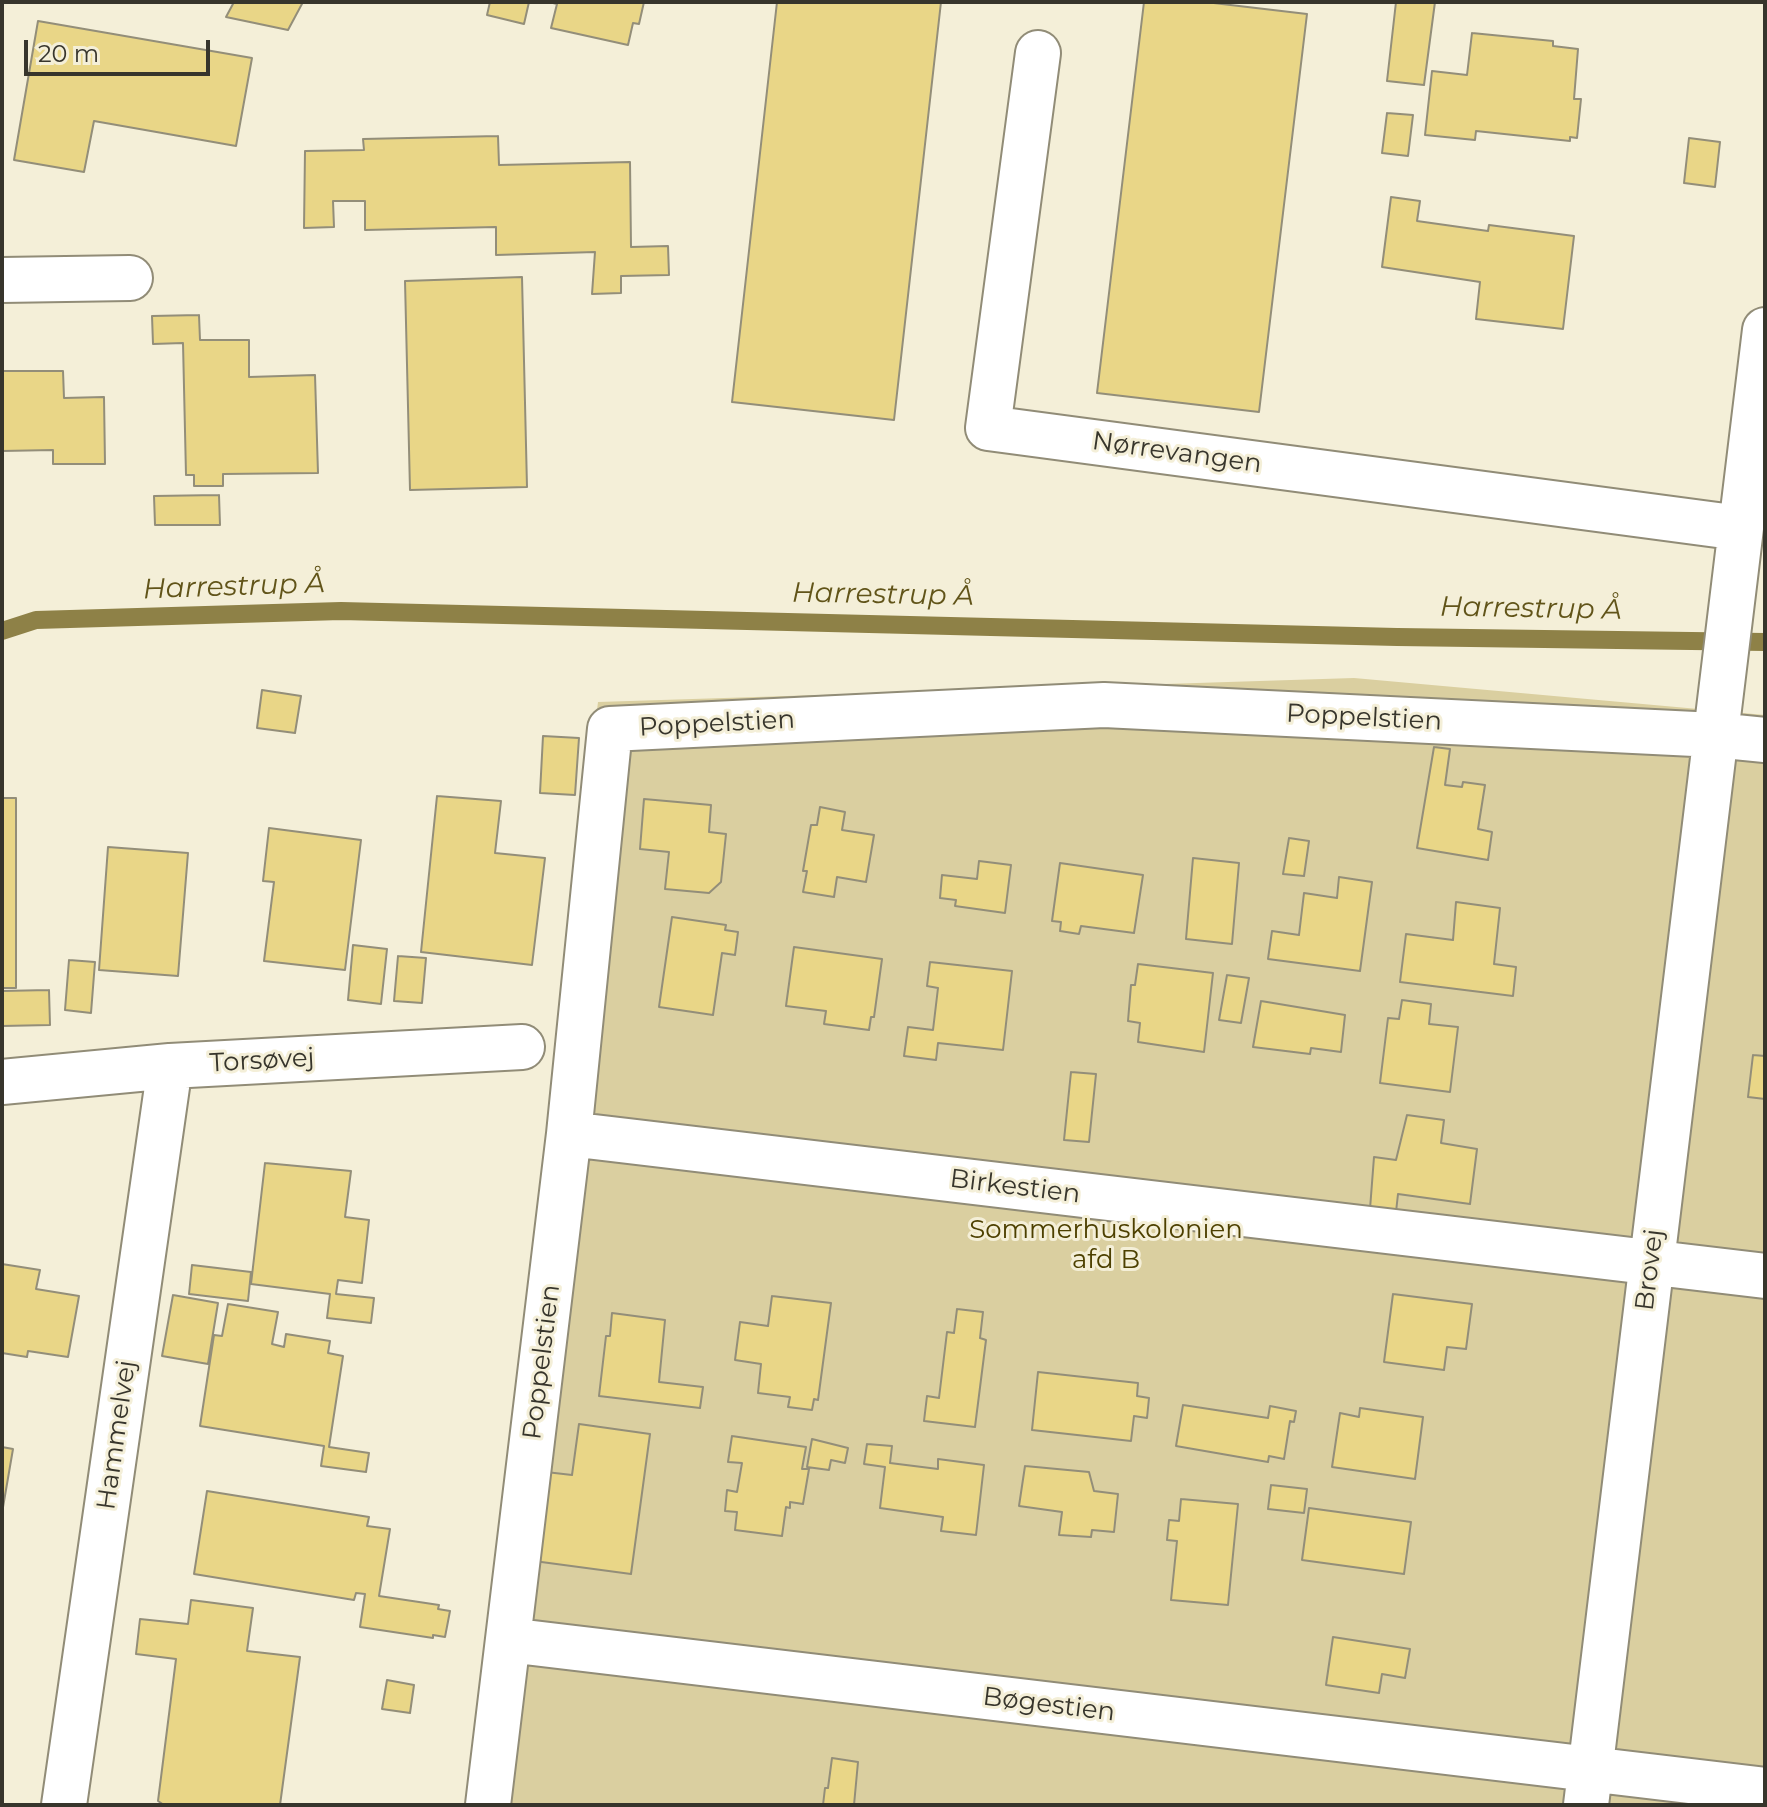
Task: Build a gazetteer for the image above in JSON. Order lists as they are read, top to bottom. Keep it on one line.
{"streets":{"street":["Nørrevangen","Poppelstien","Torsøvej","Birkestien","Brovej","Hammelvej","Bøgestien"]},"crossings":[["Poppelstien","Birkestien"],["Poppelstien","Brovej"],["Poppelstien","Bøgestien"],["Torsøvej","Hammelvej"],["Birkestien","Brovej"],["Brovej","Bøgestien"]],"water":["Harrestrup Å"],"parks":["Sommerhuskolonien afd B"],"scale_bar":"20 m"}
